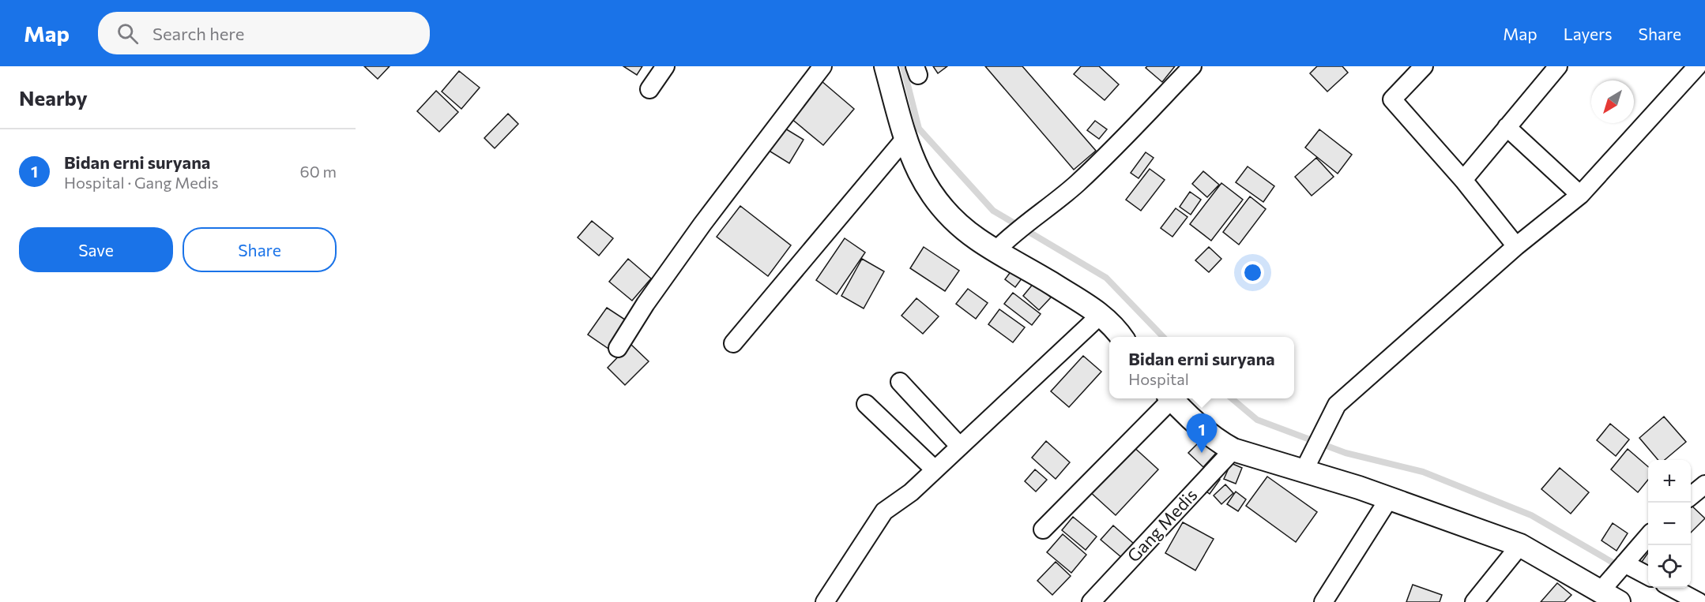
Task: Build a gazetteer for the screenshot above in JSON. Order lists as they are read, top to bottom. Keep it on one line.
{"streets":{"street":["Gang Medis"]},"north":"bottom left","page":{"header":"Map","search":"Search here","nav":["Map","Layers","Share"],"heading":"Nearby","list":[{"mark":"1","name":"Bidan erni suryana","note":"Hospital · Gang Medis","value":"60 m"}],"buttons":["Save","Share"],"popup":["Bidan erni suryana","Hospital"],"pins":"1","map_buttons":["+","−"]}}
